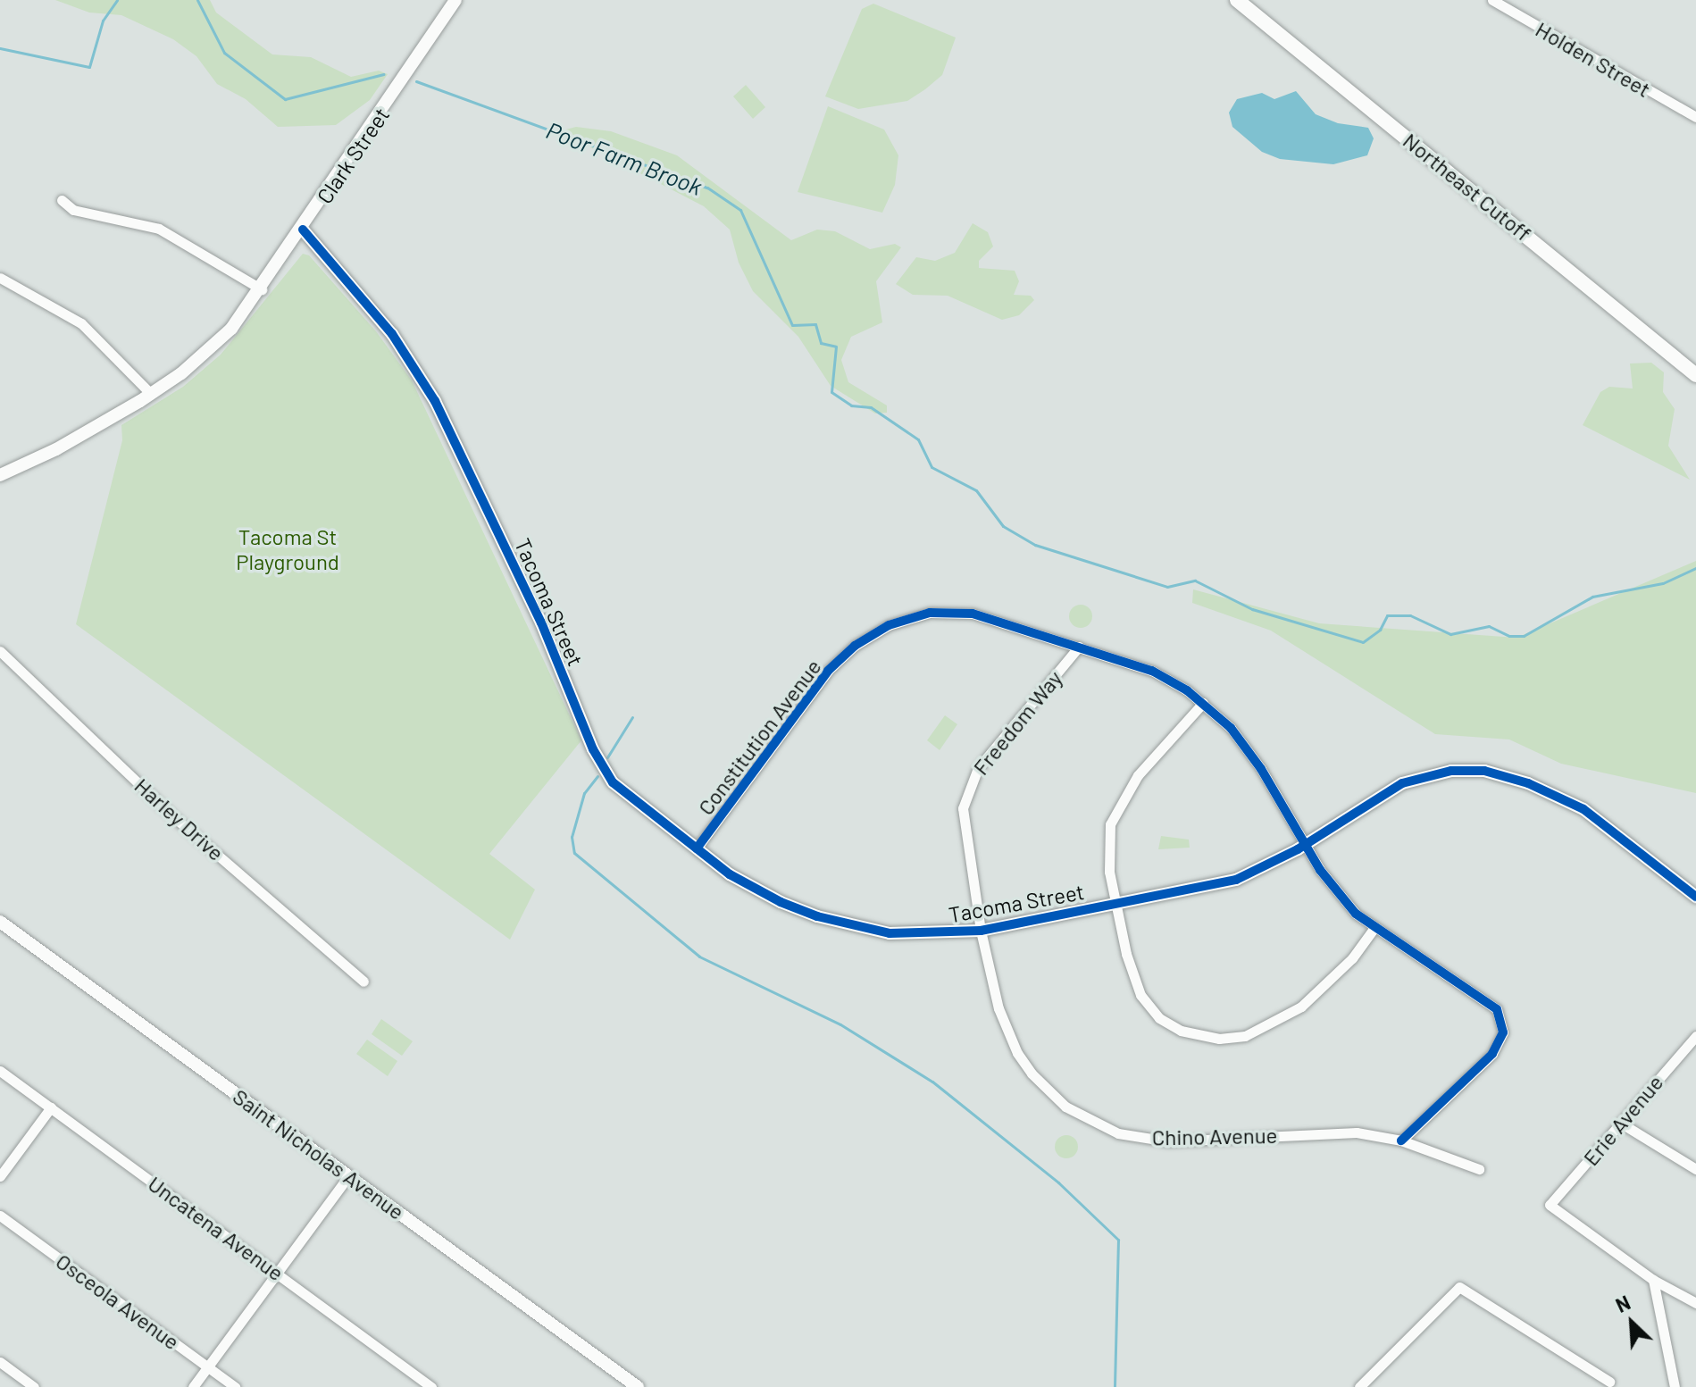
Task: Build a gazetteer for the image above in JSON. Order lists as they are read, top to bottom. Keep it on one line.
{"streets":{"main road":["Northeast Cutoff"],"street":["Holden Street","Clark Street","Tacoma Street","Freedom Way","Constitution Avenue","Harley Drive","Erie Avenue","Chino Avenue","Saint Nicholas Avenue","Uncatena Avenue","Osceola Avenue"]},"crossings":[["Clark Street","Tacoma Street"],["Tacoma Street","Freedom Way"],["Tacoma Street","Constitution Avenue"],["Tacoma Street","Chino Avenue"],["Freedom Way","Constitution Avenue"],["Freedom Way","Chino Avenue"],["Constitution Avenue","Chino Avenue"]],"water":["Poor Farm Brook"],"parks":["Tacoma St Playground"],"north":"top left"}
